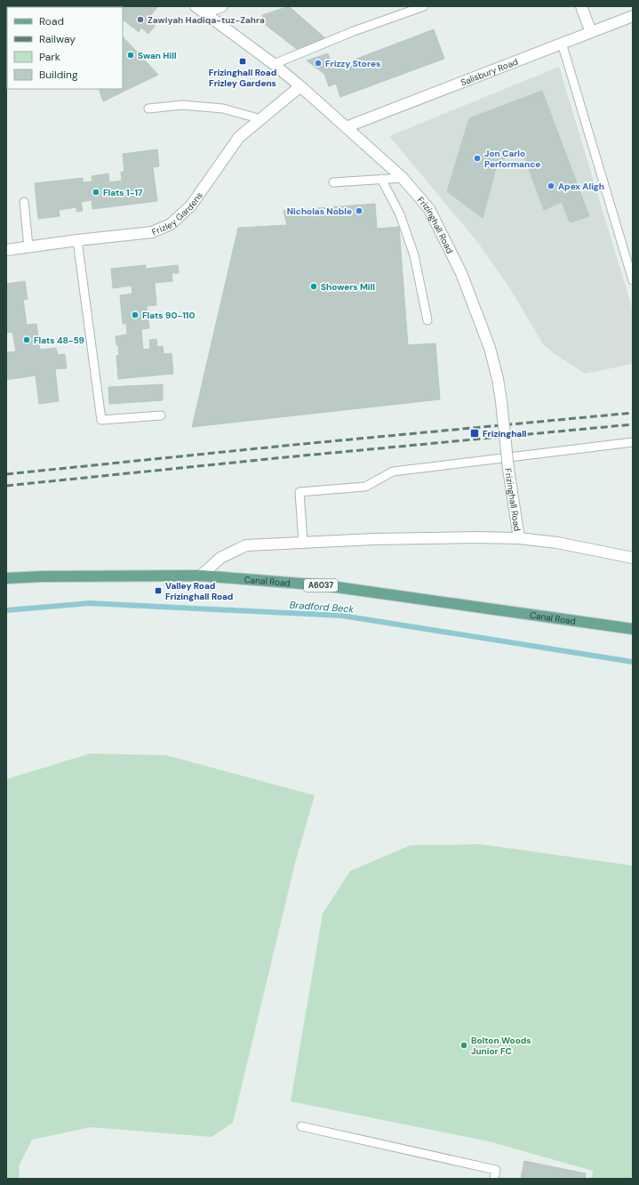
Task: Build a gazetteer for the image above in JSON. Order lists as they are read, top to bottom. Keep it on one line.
{"streets":{"main road":["Canal Road","A6037"],"street":["Salisbury Road","Frizley Gardens","Frizinghall Road"]},"crossings":[["Salisbury Road","Frizinghall Road"],["Frizley Gardens","Frizinghall Road"],["Frizinghall Road","Canal Road"]],"water":["Bradford Beck"],"places":{"other":["Zawiyah Hadiqa-tuz-Zahra","Swan Hill","Frizzy Stores","Jon Carlo Performance","Apex Aligh","Flats 1-17","Nicholas Noble","Showers Mill","Flats 90-110","Flats 48-59","Bolton Woods Junior FC"],"transit":["Frizinghall Road Frizley Gardens","Frizinghall","Valley Road Frizinghall Road"]},"legend":["Road","Railway","Park","Building"]}
